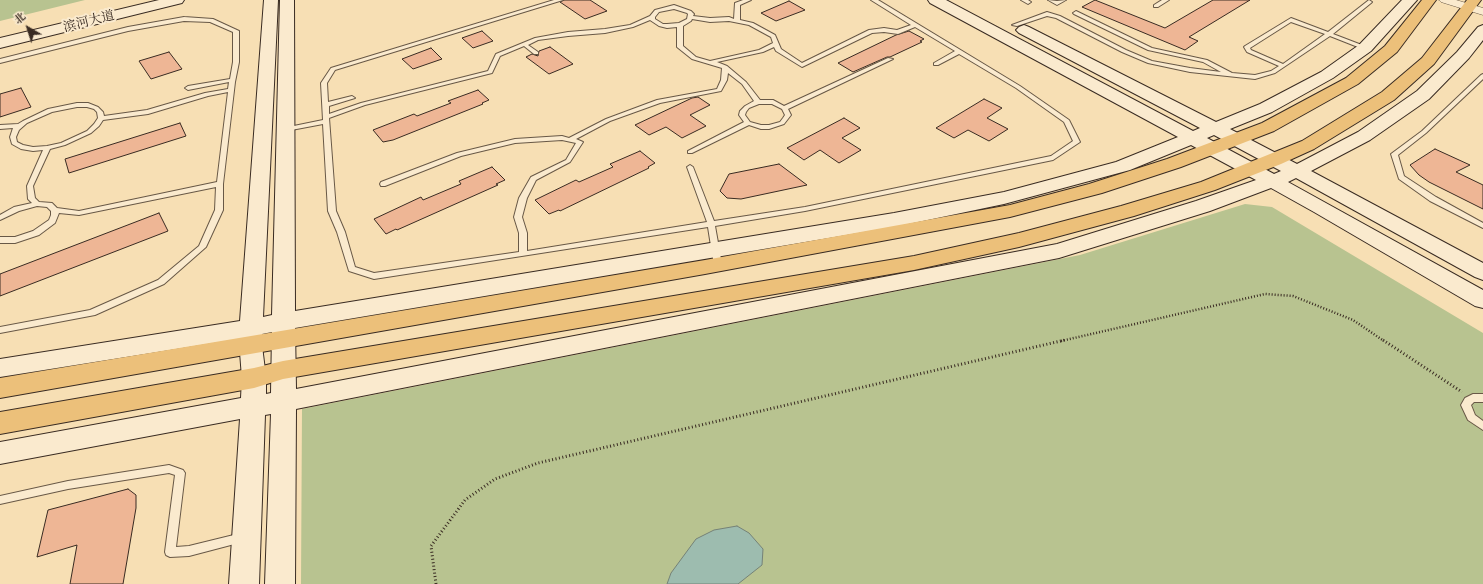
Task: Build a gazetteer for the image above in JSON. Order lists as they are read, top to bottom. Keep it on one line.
{"streets":{"street":["滨河大道"]},"north":"top left"}
